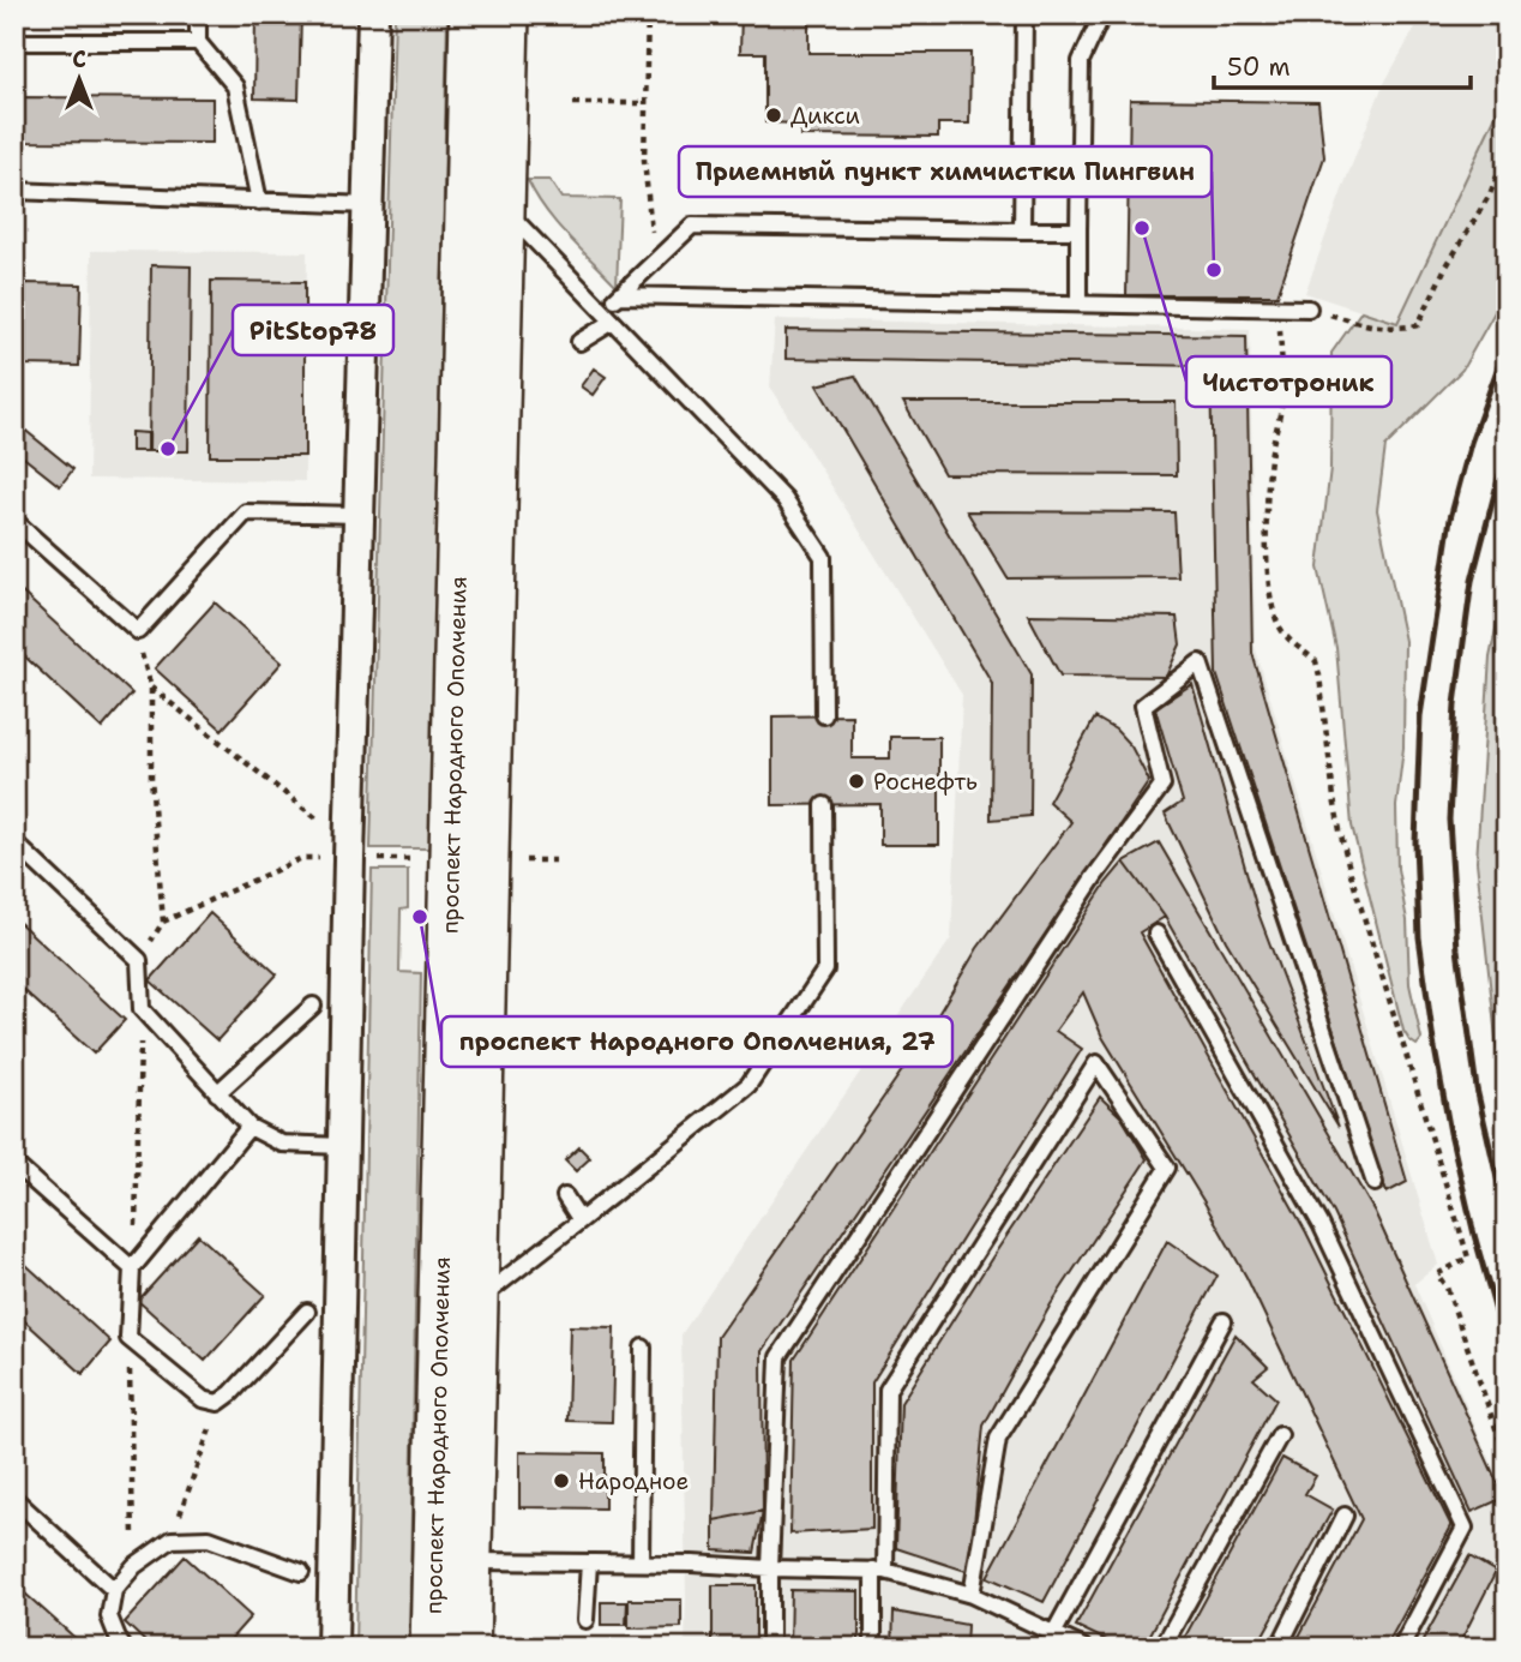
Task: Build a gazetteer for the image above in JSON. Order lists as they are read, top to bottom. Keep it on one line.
{"streets":{"main road":["проспект Народного Ополчения"]},"places":["Дикси","Чистотроник","Приемный пункт химчистки Пингвин","PitStop78","Роснефть","проспект Народного Ополчения, 27","Народное"],"scale_bar":"50 m","north":"top"}
